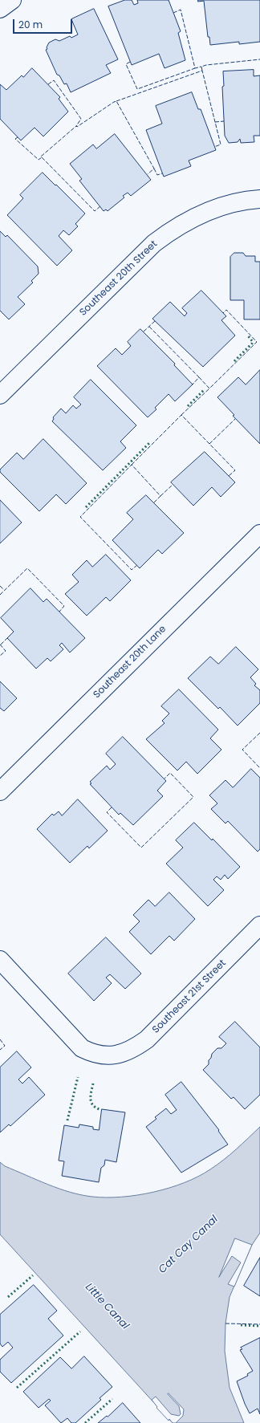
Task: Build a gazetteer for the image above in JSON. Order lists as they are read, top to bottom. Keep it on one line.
{"streets":{"street":["Southeast 20th Street","Southeast 20th Lane","Southeast 21st Street"]},"water":["Cat Cay Canal","Little Canal"],"scale_bar":"20 m"}
